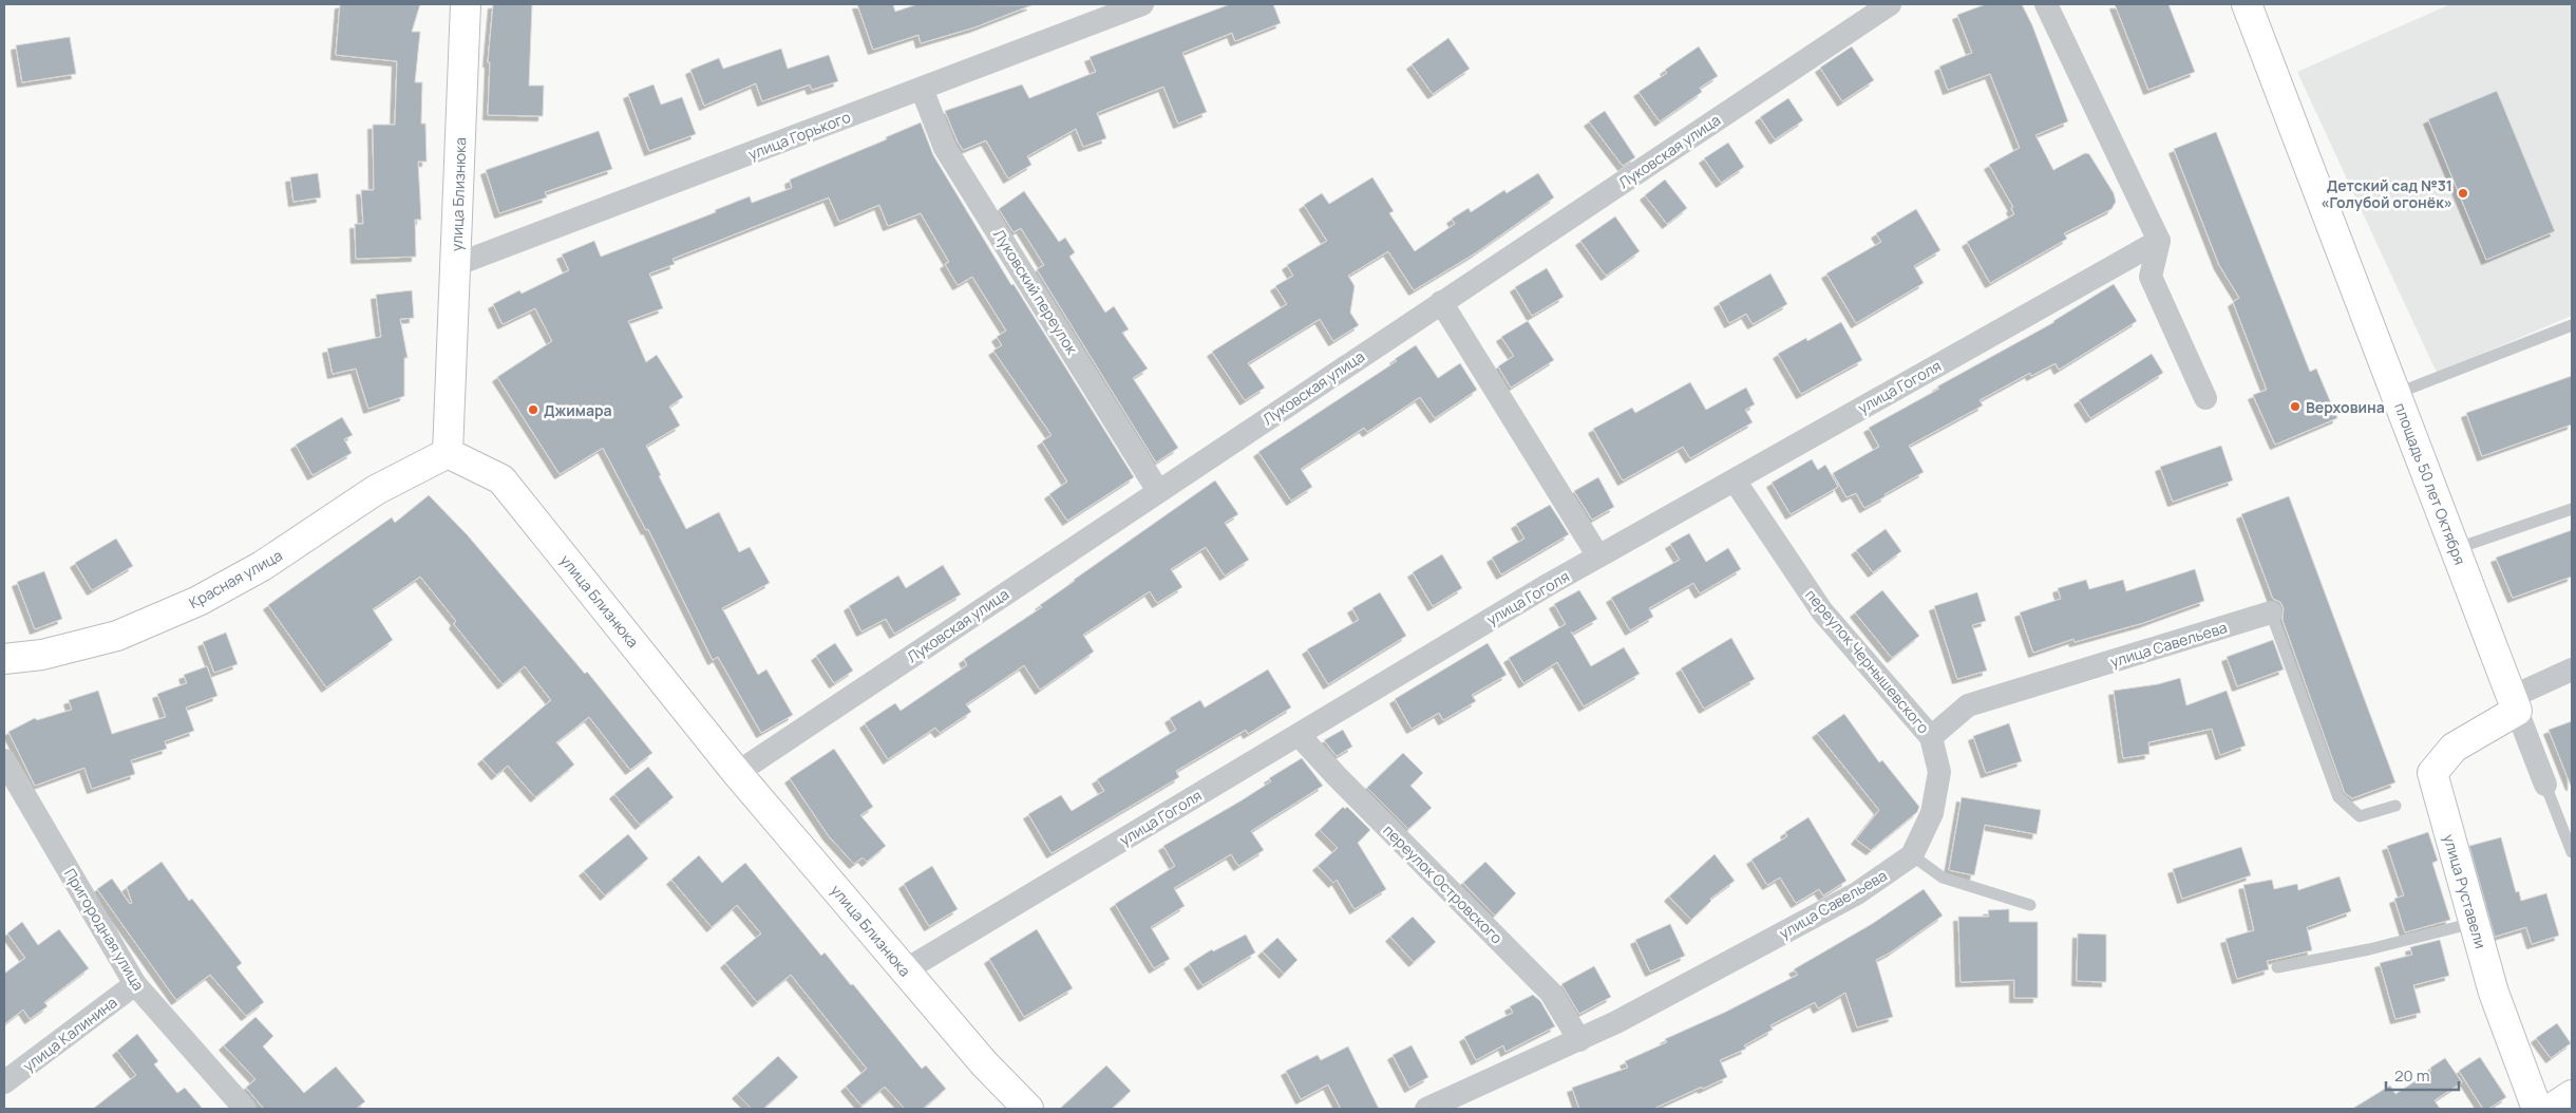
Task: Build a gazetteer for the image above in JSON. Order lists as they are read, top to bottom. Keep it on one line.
{"streets":{"street":["улица Горького","Луковская улица","улица Близнюка","Луковский переулок","улица Гоголя","площадь 50 лет Октября","Красная улица","улица Савельева","переулок Чернышевского","переулок Островского","улица Руставели","Пригородная улица","улица Калинина"]},"crossings":[["улица Горького","улица Близнюка"],["улица Горького","Луковский переулок"],["Луковская улица","улица Близнюка"],["Луковская улица","Луковский переулок"],["улица Близнюка","улица Гоголя"],["улица Близнюка","Красная улица"],["улица Гоголя","переулок Чернышевского"],["улица Гоголя","переулок Островского"],["площадь 50 лет Октября","улица Руставели"],["улица Савельева","переулок Чернышевского"],["улица Савельева","переулок Островского"],["Пригородная улица","улица Калинина"]],"places":["Детский сад №31 «Голубой огонёк»","Верховина","Джимара"],"scale_bar":"20 m"}
